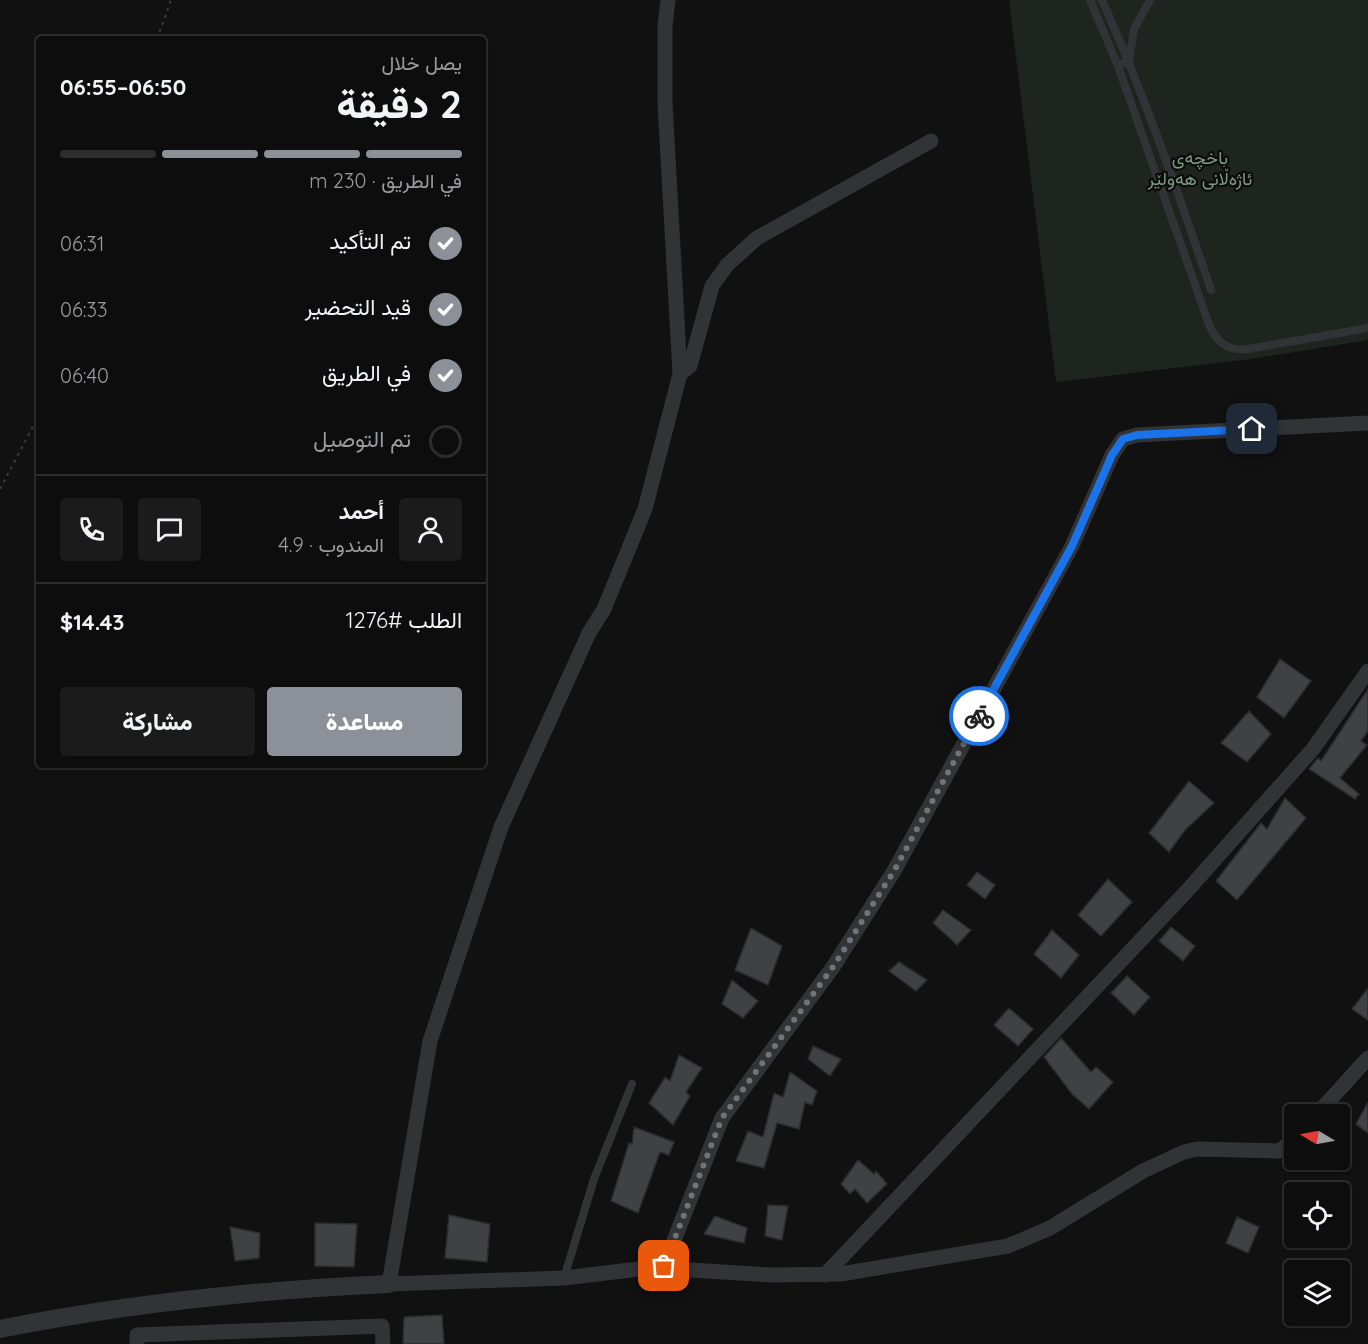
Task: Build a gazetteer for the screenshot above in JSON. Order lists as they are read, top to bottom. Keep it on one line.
{"parks":["باخچەی ئاژەڵانی هەولێر"],"north":"left","page":{"heading":["2 دقيقة","يصل خلال","06:50–06:55"],"panel":["أحمد","المندوب · 4.9","الطلب #1276","$14.43"],"bar":"في الطريق · 230 m","list":[["تم التأكيد","06:31"],["قيد التحضير","06:33"],["في الطريق","06:40"],"تم التوصيل"],"buttons":["مساعدة","مشاركة"]}}
